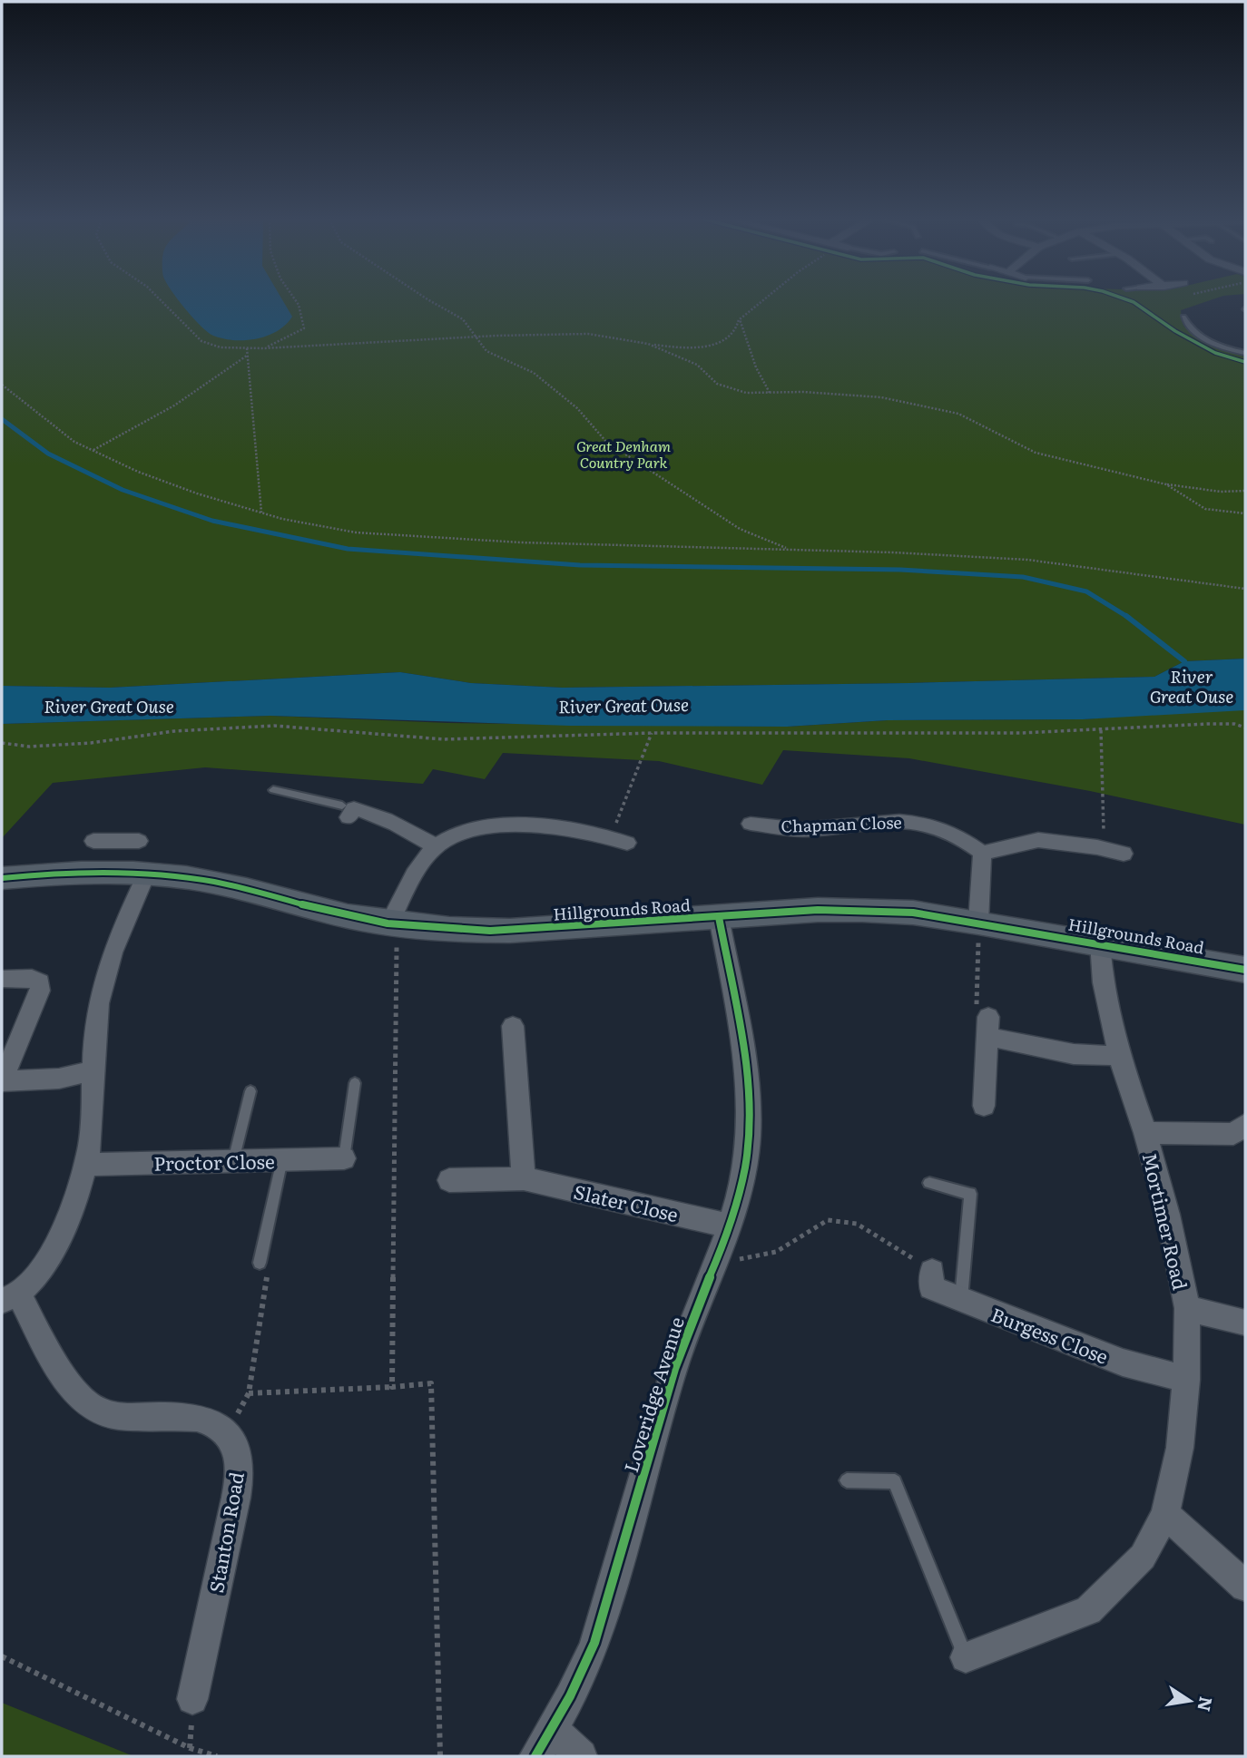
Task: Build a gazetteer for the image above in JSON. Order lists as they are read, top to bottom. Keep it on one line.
{"streets":{"street":["Chapman Close","Hillgrounds Road","Proctor Close","Slater Close","Mortimer Road","Burgess Close","Loveridge Avenue","Stanton Road"]},"crossings":[["Hillgrounds Road","Mortimer Road"],["Hillgrounds Road","Loveridge Avenue"],["Slater Close","Loveridge Avenue"],["Mortimer Road","Burgess Close"]],"water":["River Great Ouse"],"parks":["Great Denham Country Park"],"north":"right"}
